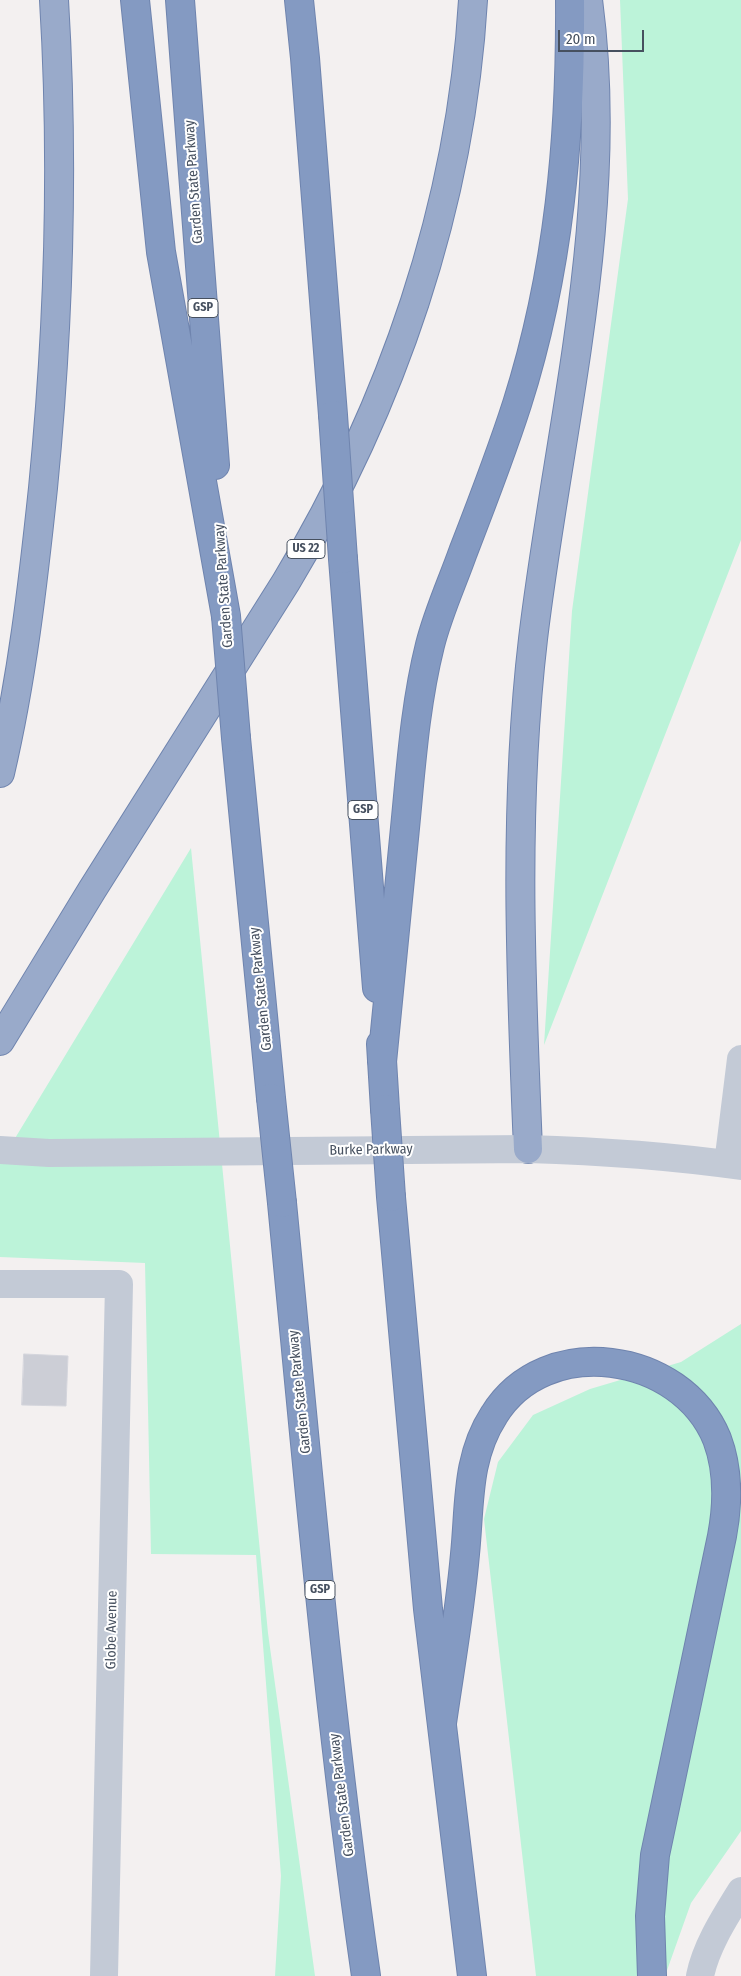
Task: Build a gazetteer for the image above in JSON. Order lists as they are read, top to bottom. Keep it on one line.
{"streets":{"highway":["Garden State Parkway","GSP","US 22"],"street":["Burke Parkway","Globe Avenue"]},"scale_bar":"20 m"}
